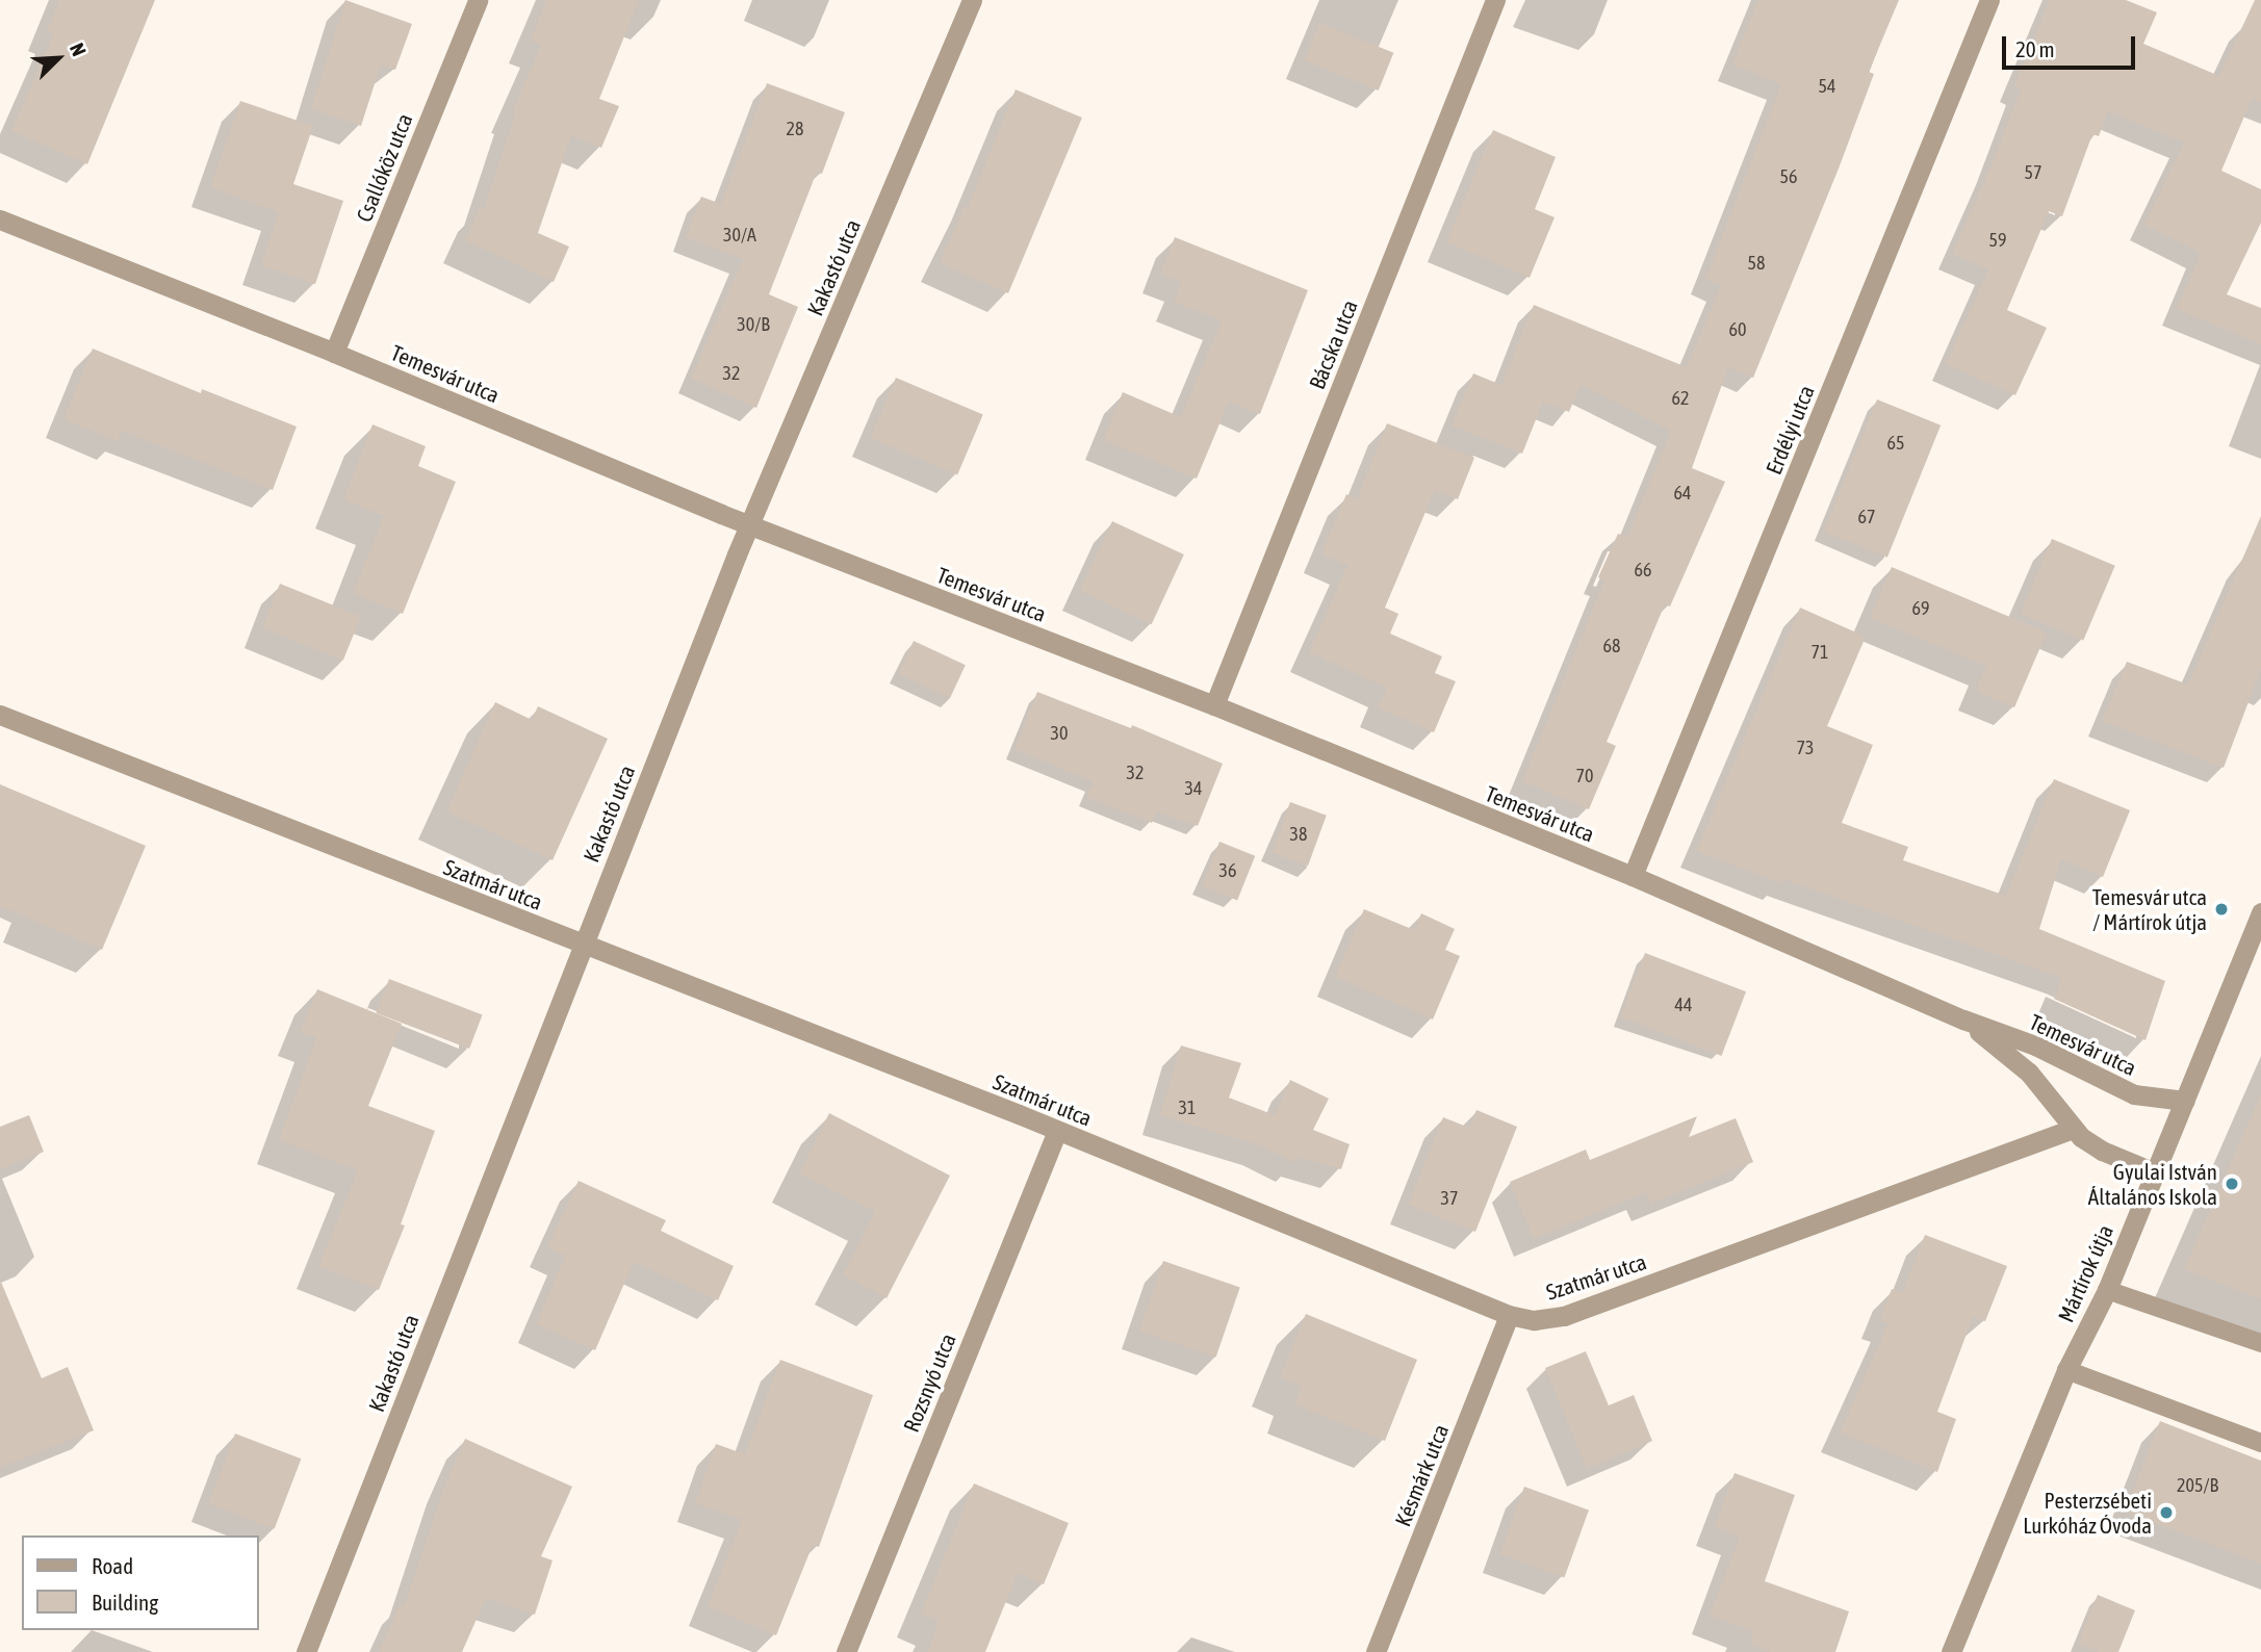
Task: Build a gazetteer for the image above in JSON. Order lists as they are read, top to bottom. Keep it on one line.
{"streets":{"street":["Csallóköz utca","Kakastó utca","Bácska utca","Temesvár utca","Erdélyi utca","Szatmár utca","Mártírok útja","Rozsnyó utca","Késmárk utca"]},"crossings":[["Csallóköz utca","Temesvár utca"],["Kakastó utca","Temesvár utca"],["Kakastó utca","Szatmár utca"],["Bácska utca","Temesvár utca"],["Temesvár utca","Erdélyi utca"],["Temesvár utca","Szatmár utca"],["Temesvár utca","Mártírok útja"],["Szatmár utca","Rozsnyó utca"],["Szatmár utca","Késmárk utca"]],"places":["Temesvár utca / Mártírok útja","Gyulai István Általános Iskola","Pesterzsébeti Lurkóház Óvoda"],"house_numbers":["54","28","57","56","30/A","59","58","30/B","60","32","62","65","64","67","66","69","68","71","30","73","32","70","34","38","36","44","31","37","205/B"],"legend":["Road","Building"],"scale_bar":"20 m","north":"top right"}
